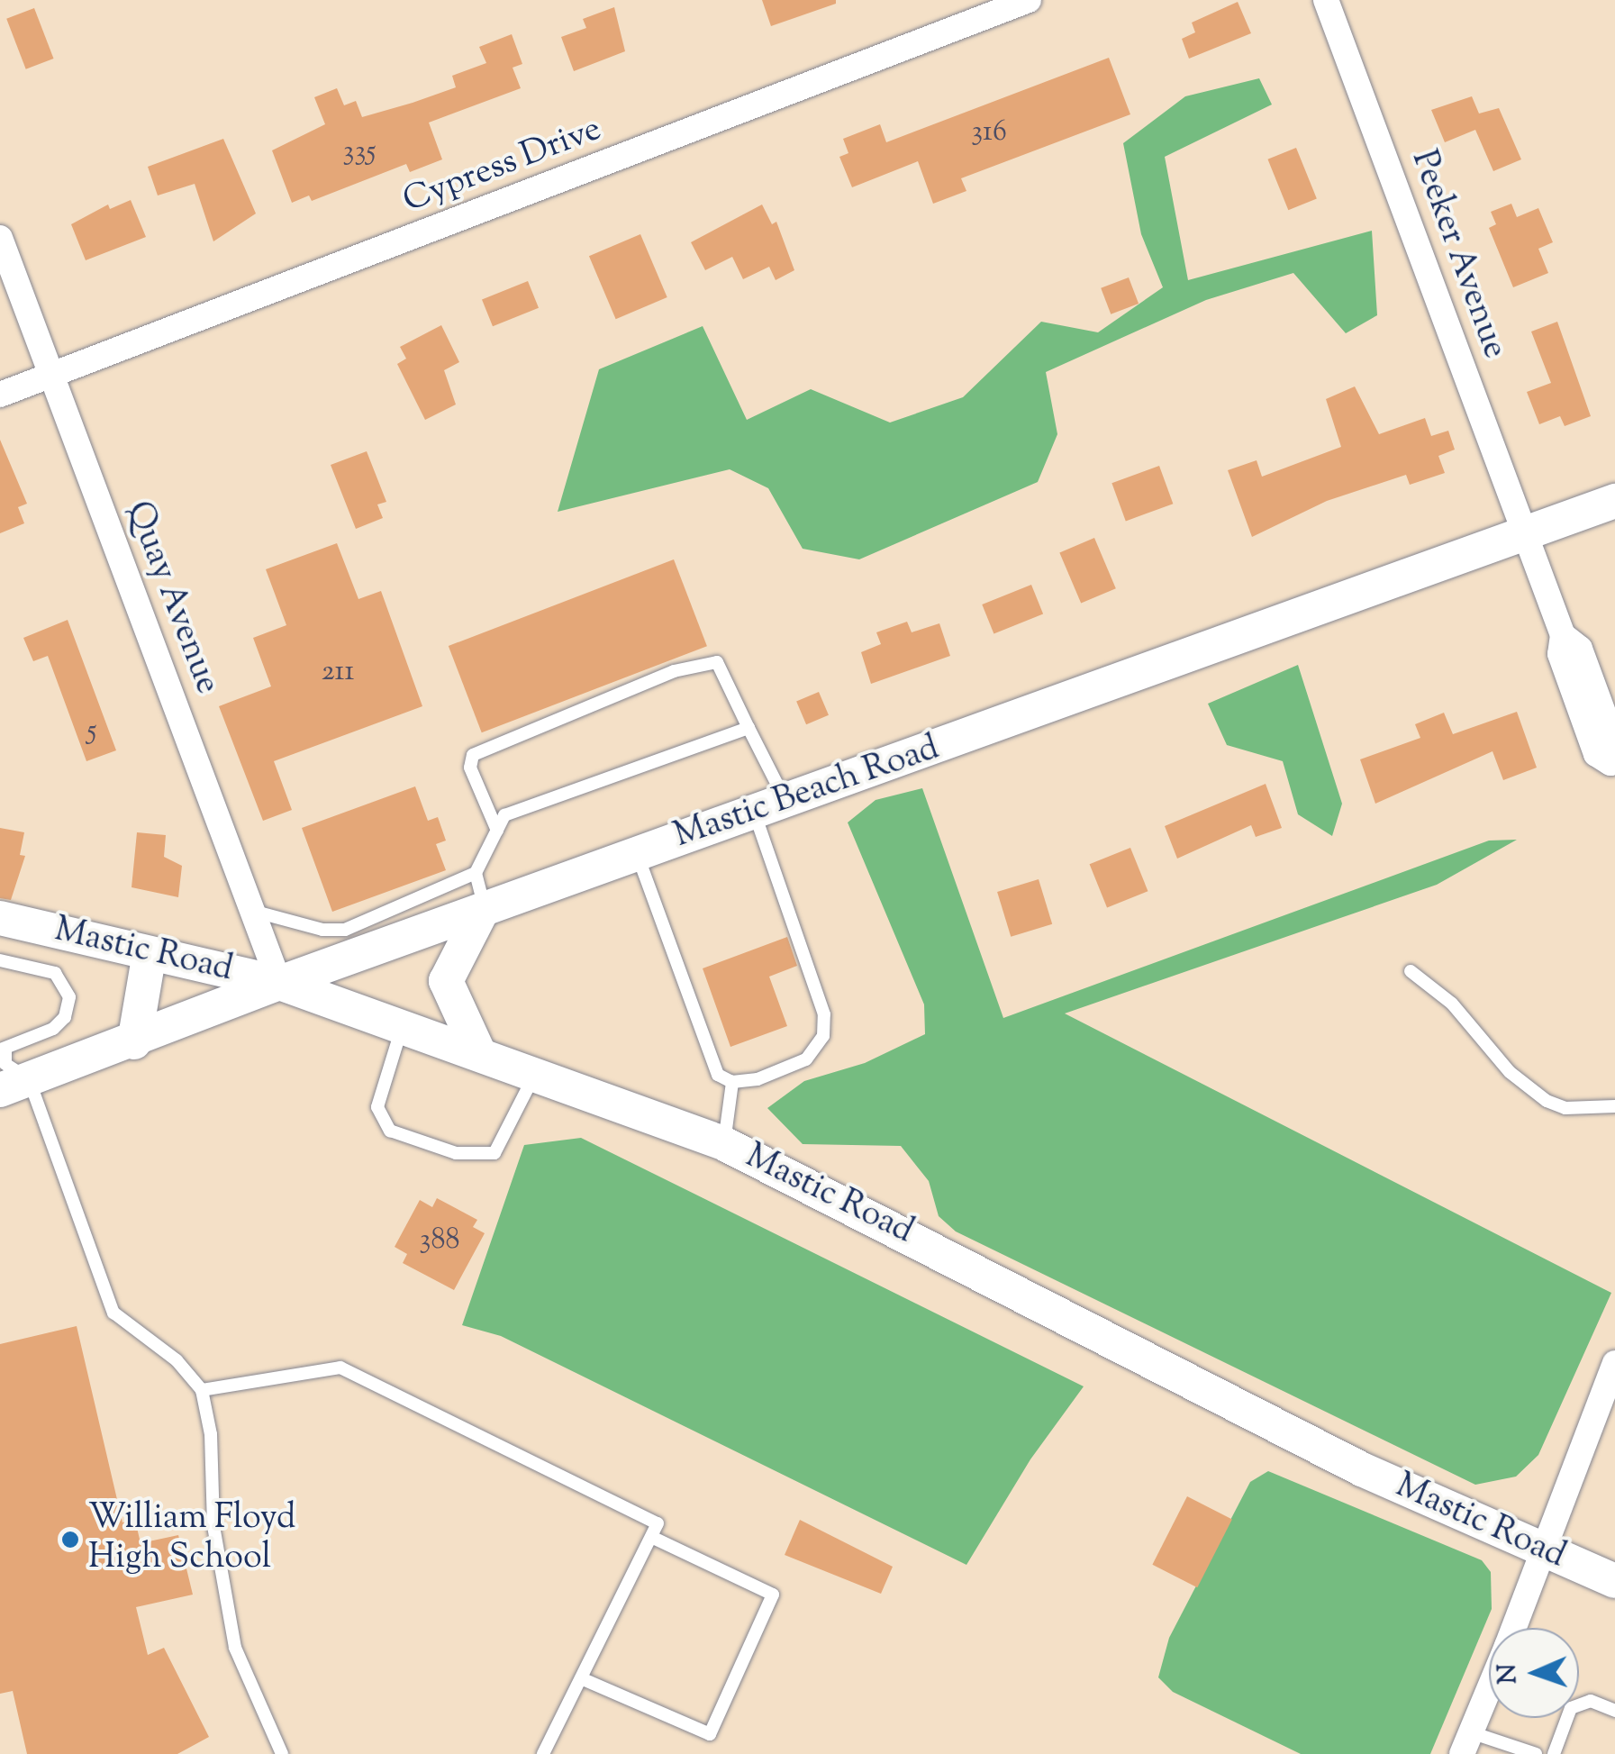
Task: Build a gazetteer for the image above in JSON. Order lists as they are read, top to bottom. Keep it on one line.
{"streets":{"street":["Cypress Drive","Peeker Avenue","Quay Avenue","Mastic Beach Road","Mastic Road"]},"crossings":[["Cypress Drive","Quay Avenue"],["Peeker Avenue","Mastic Beach Road"],["Quay Avenue","Mastic Beach Road"],["Quay Avenue","Mastic Road"],["Mastic Beach Road","Mastic Road"]],"places":["William Floyd High School"],"house_numbers":["316","335","211","5","388"],"north":"left"}
